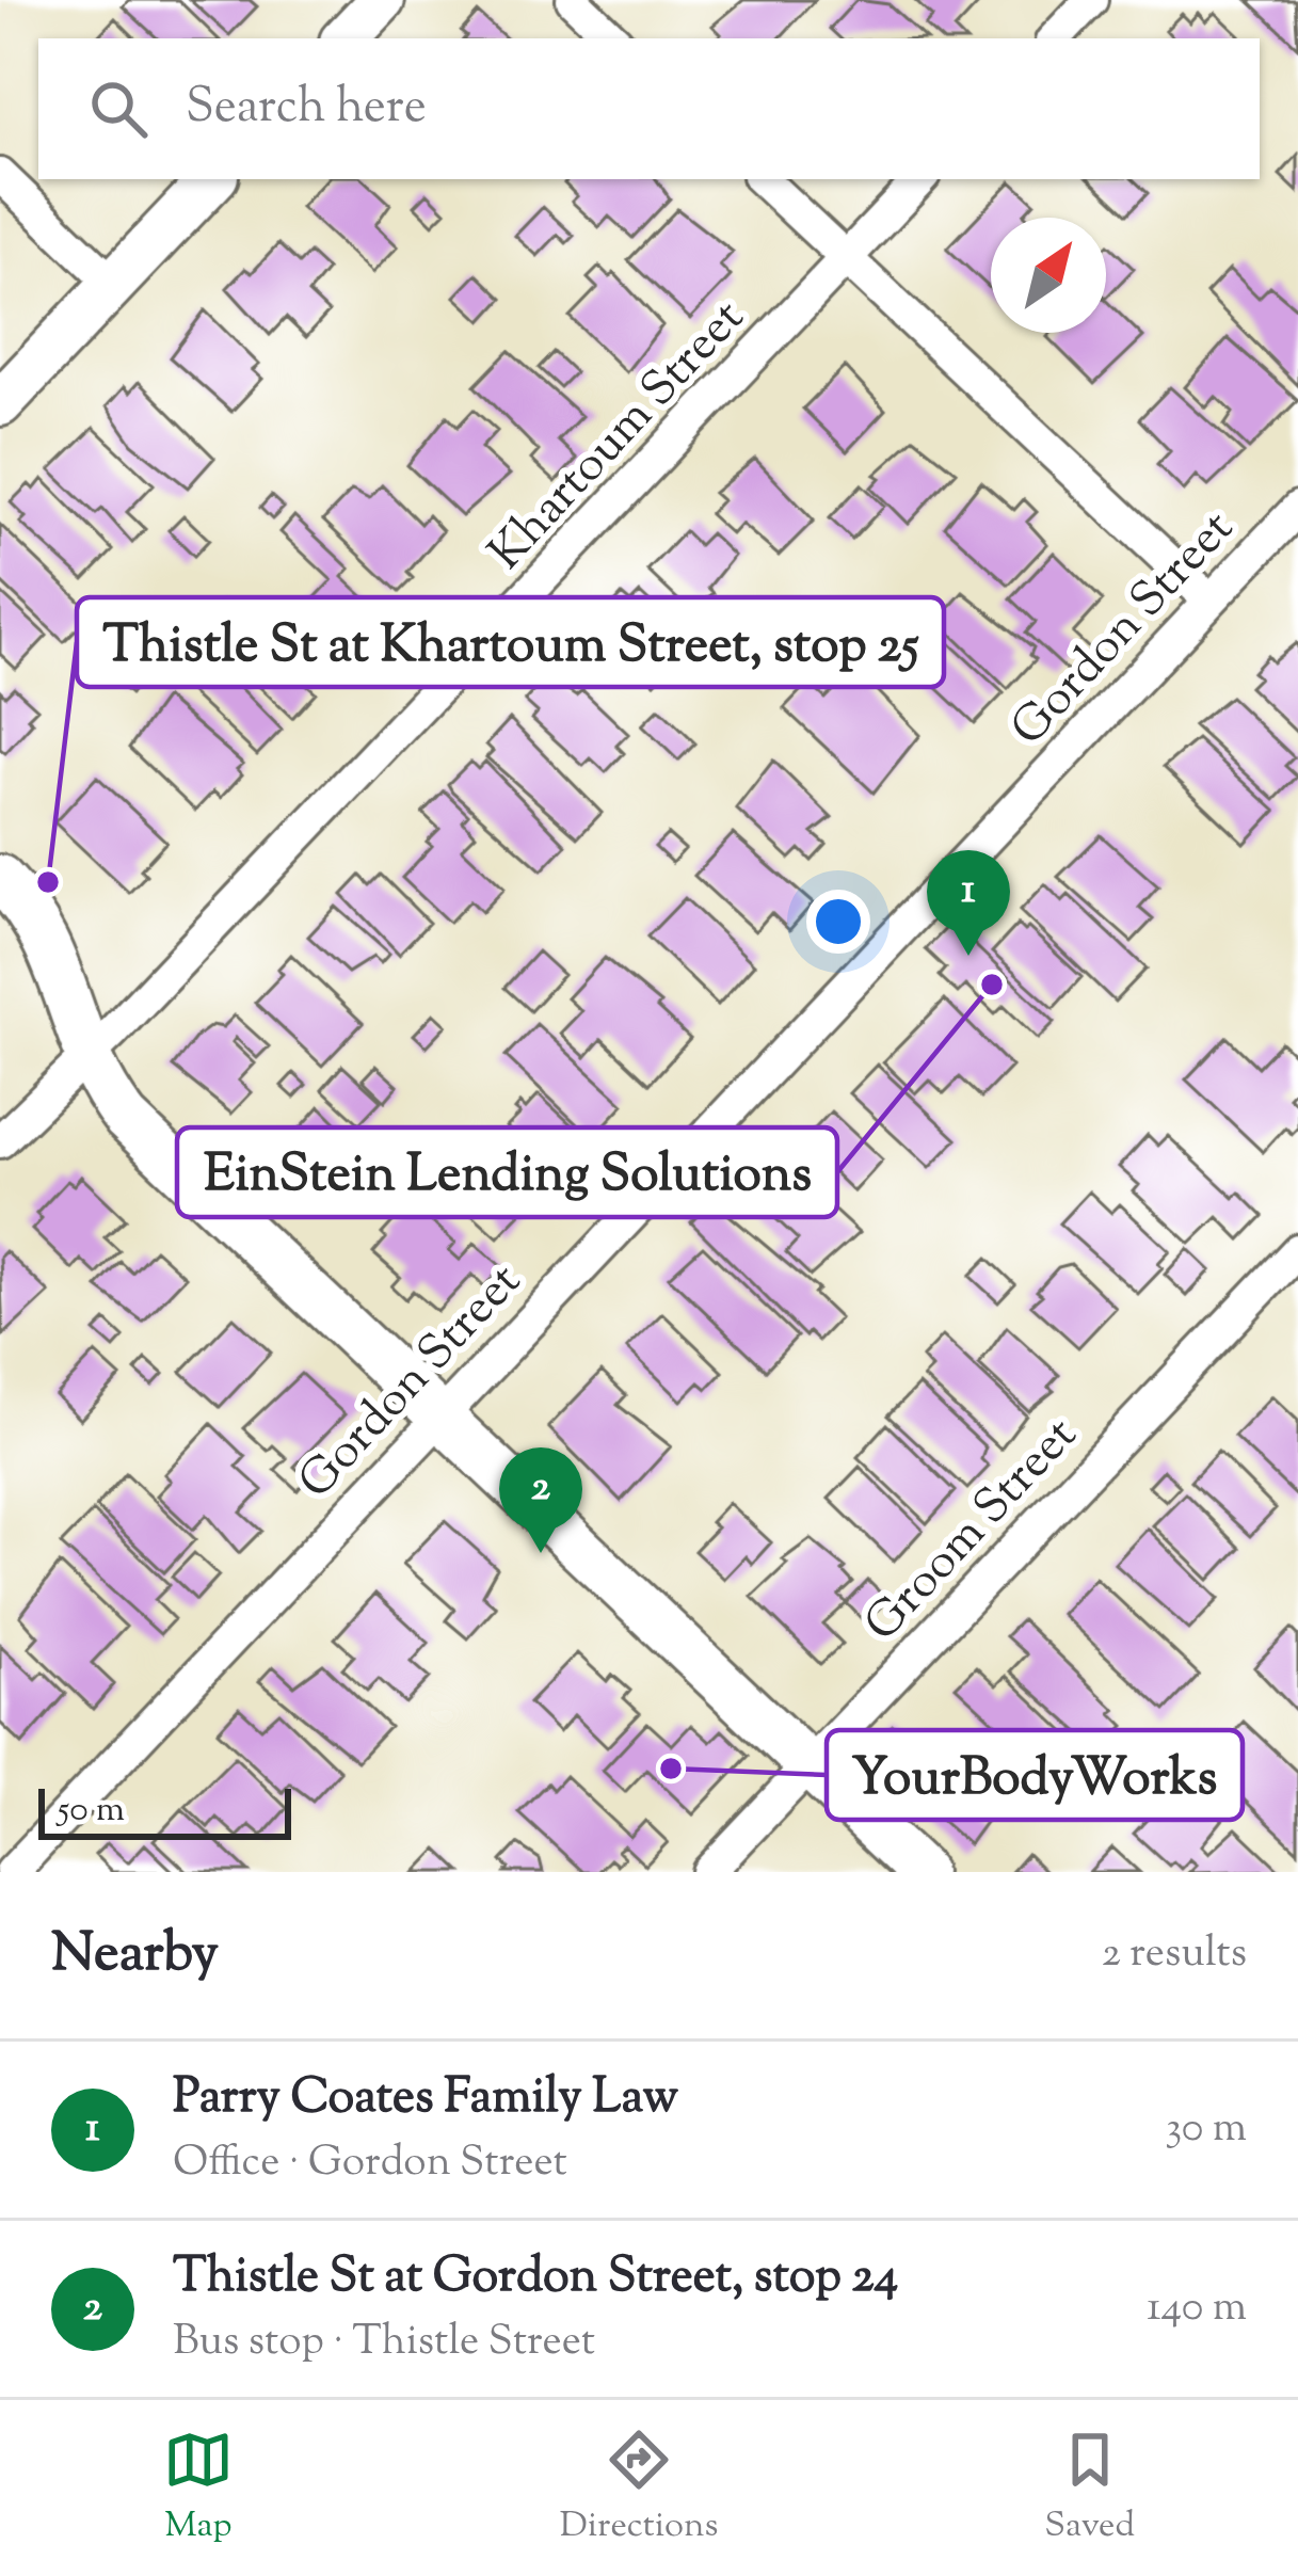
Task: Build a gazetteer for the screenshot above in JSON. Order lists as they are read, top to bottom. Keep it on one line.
{"streets":{"street":["Khartoum Street","Gordon Street","Groom Street"]},"places":["Thistle St at Khartoum Street, stop 25","EinStein Lending Solutions","YourBodyWorks"],"scale_bar":"50 m","north":"top right","page":{"search":"Search here","pins":["1","2"],"scale":"50 m","heading":["Nearby","2 results"],"list":[{"mark":"1","name":"Parry Coates Family Law","note":"Office · Gordon Street","value":"30 m"},{"mark":"2","name":"Thistle St at Gordon Street, stop 24","note":"Bus stop · Thistle Street","value":"140 m"}],"nav":["Map","Directions","Saved"]}}
